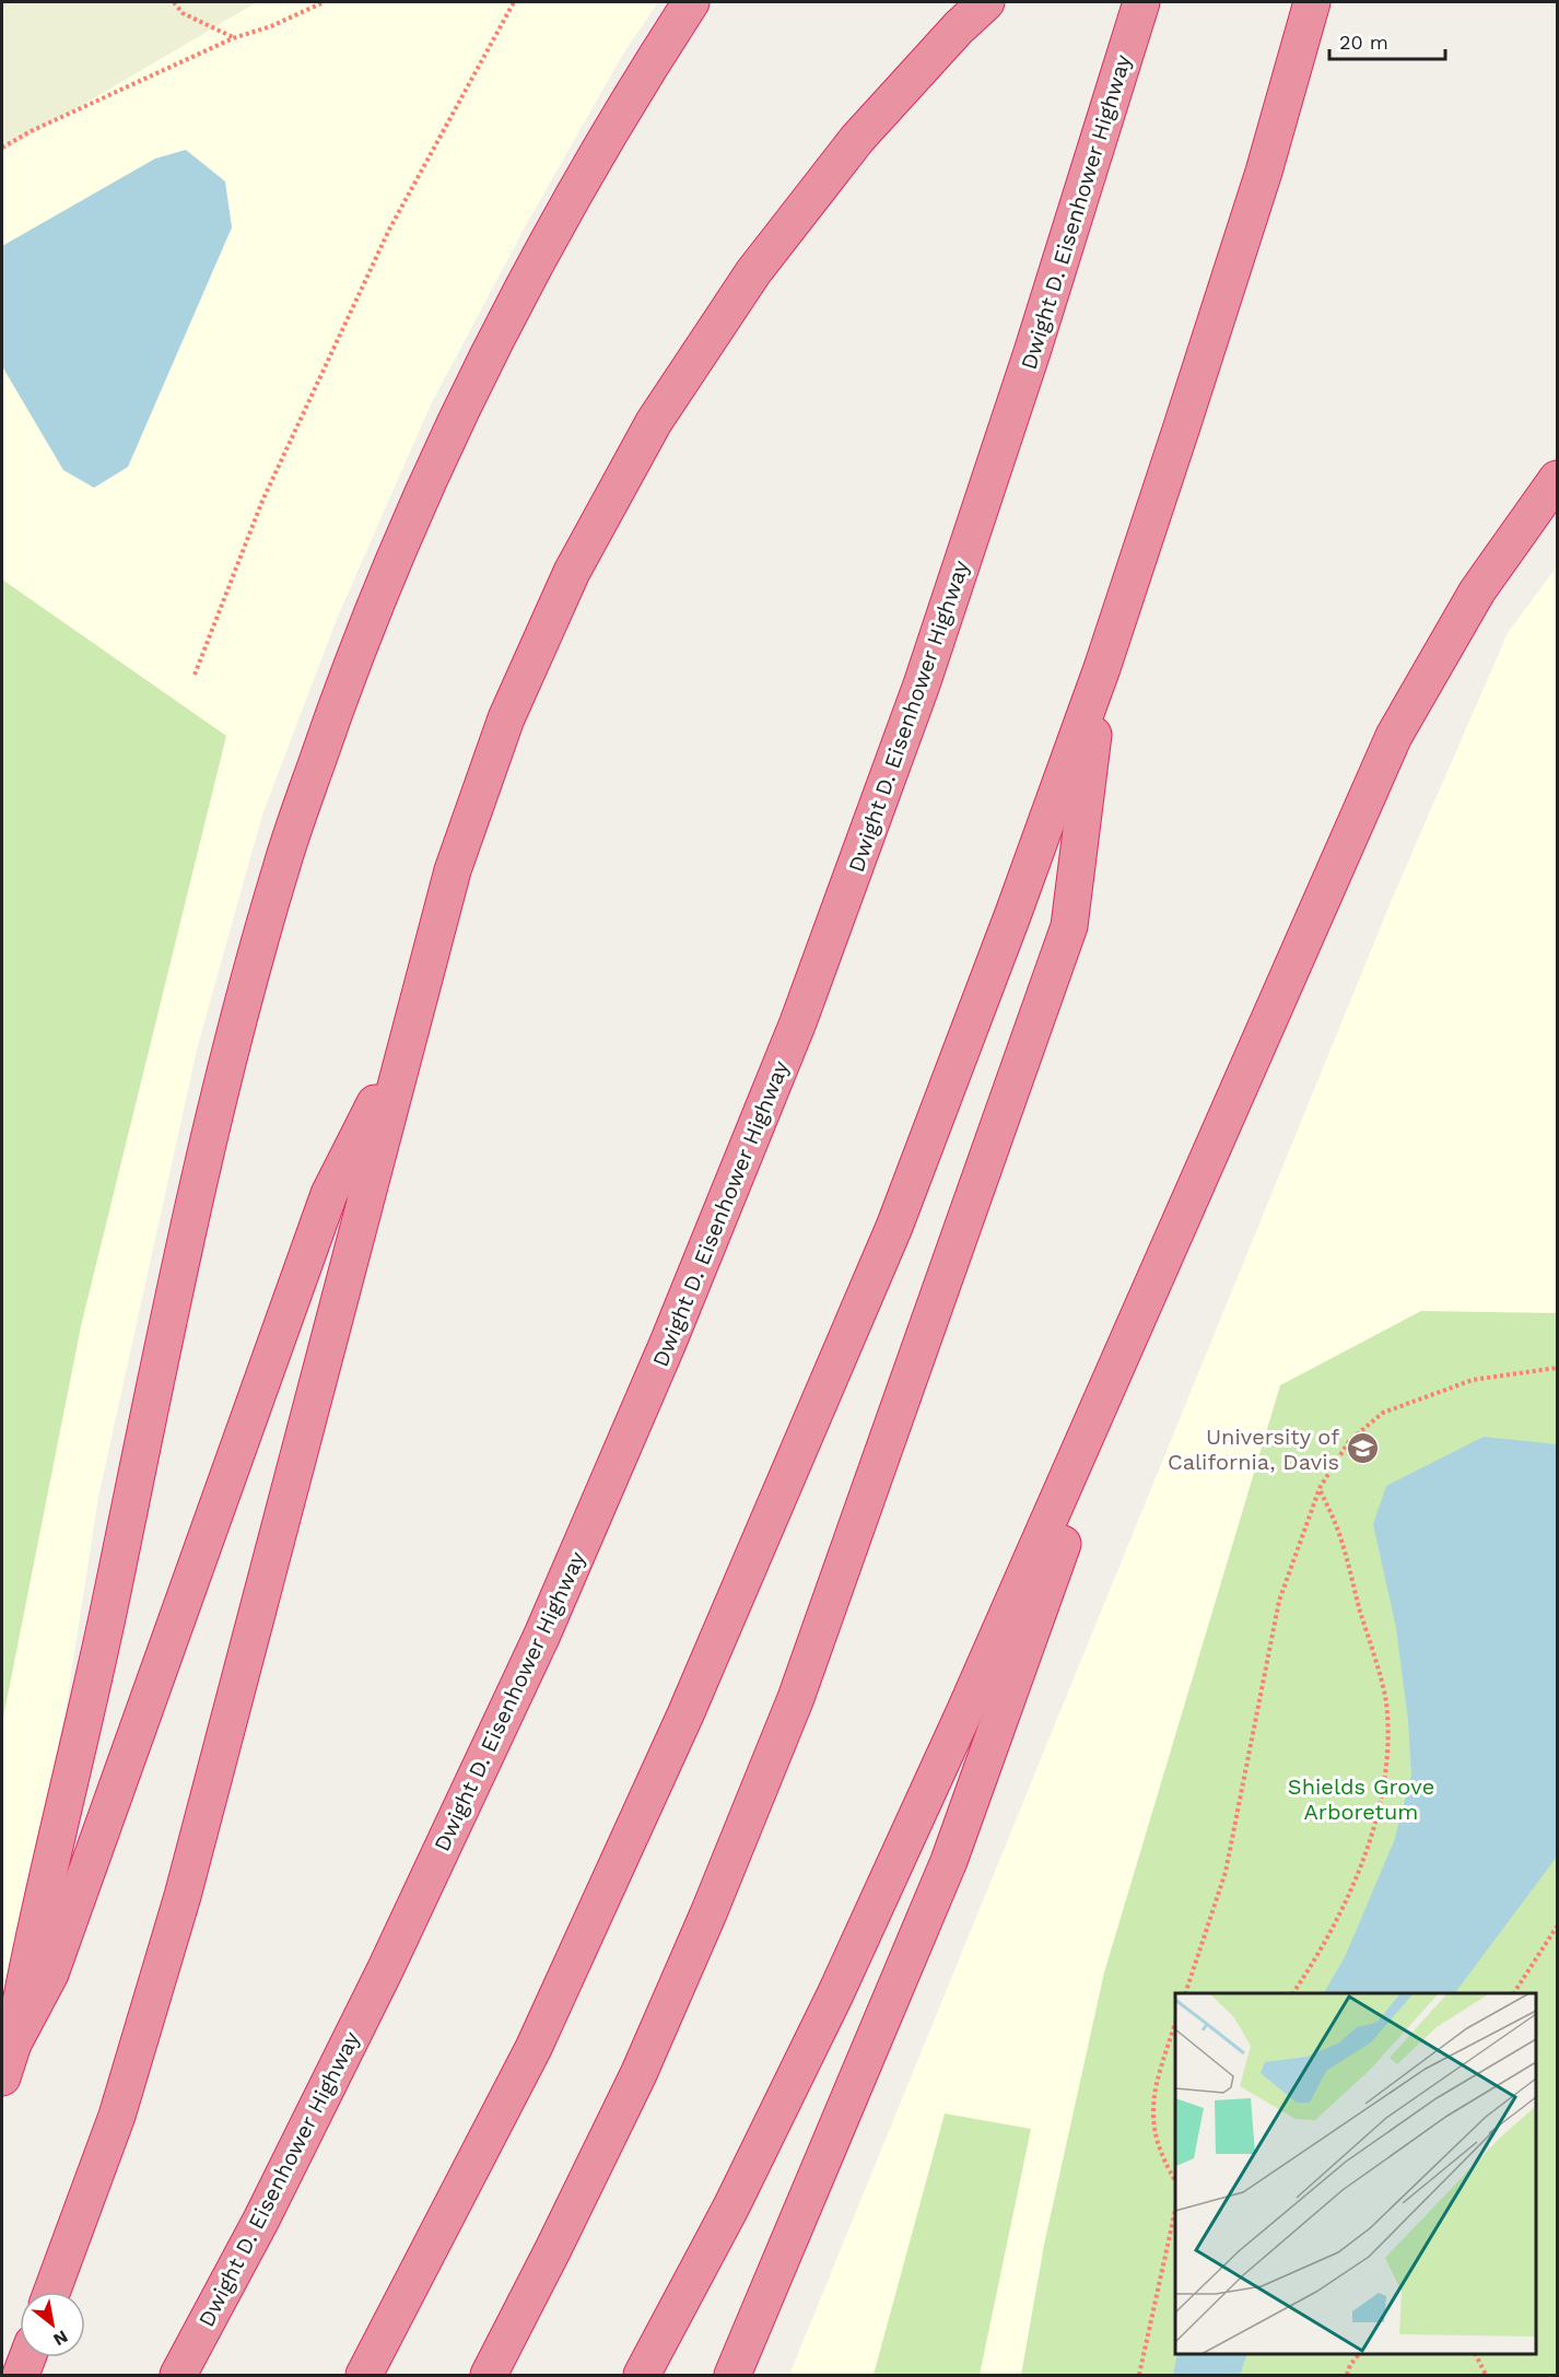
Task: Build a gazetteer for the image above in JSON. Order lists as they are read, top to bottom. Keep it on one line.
{"streets":{"highway":["Dwight D. Eisenhower Highway"]},"parks":["Shields Grove Arboretum"],"places":{"school or university":["University of California, Davis"]},"scale_bar":"20 m","north":"bottom right"}
